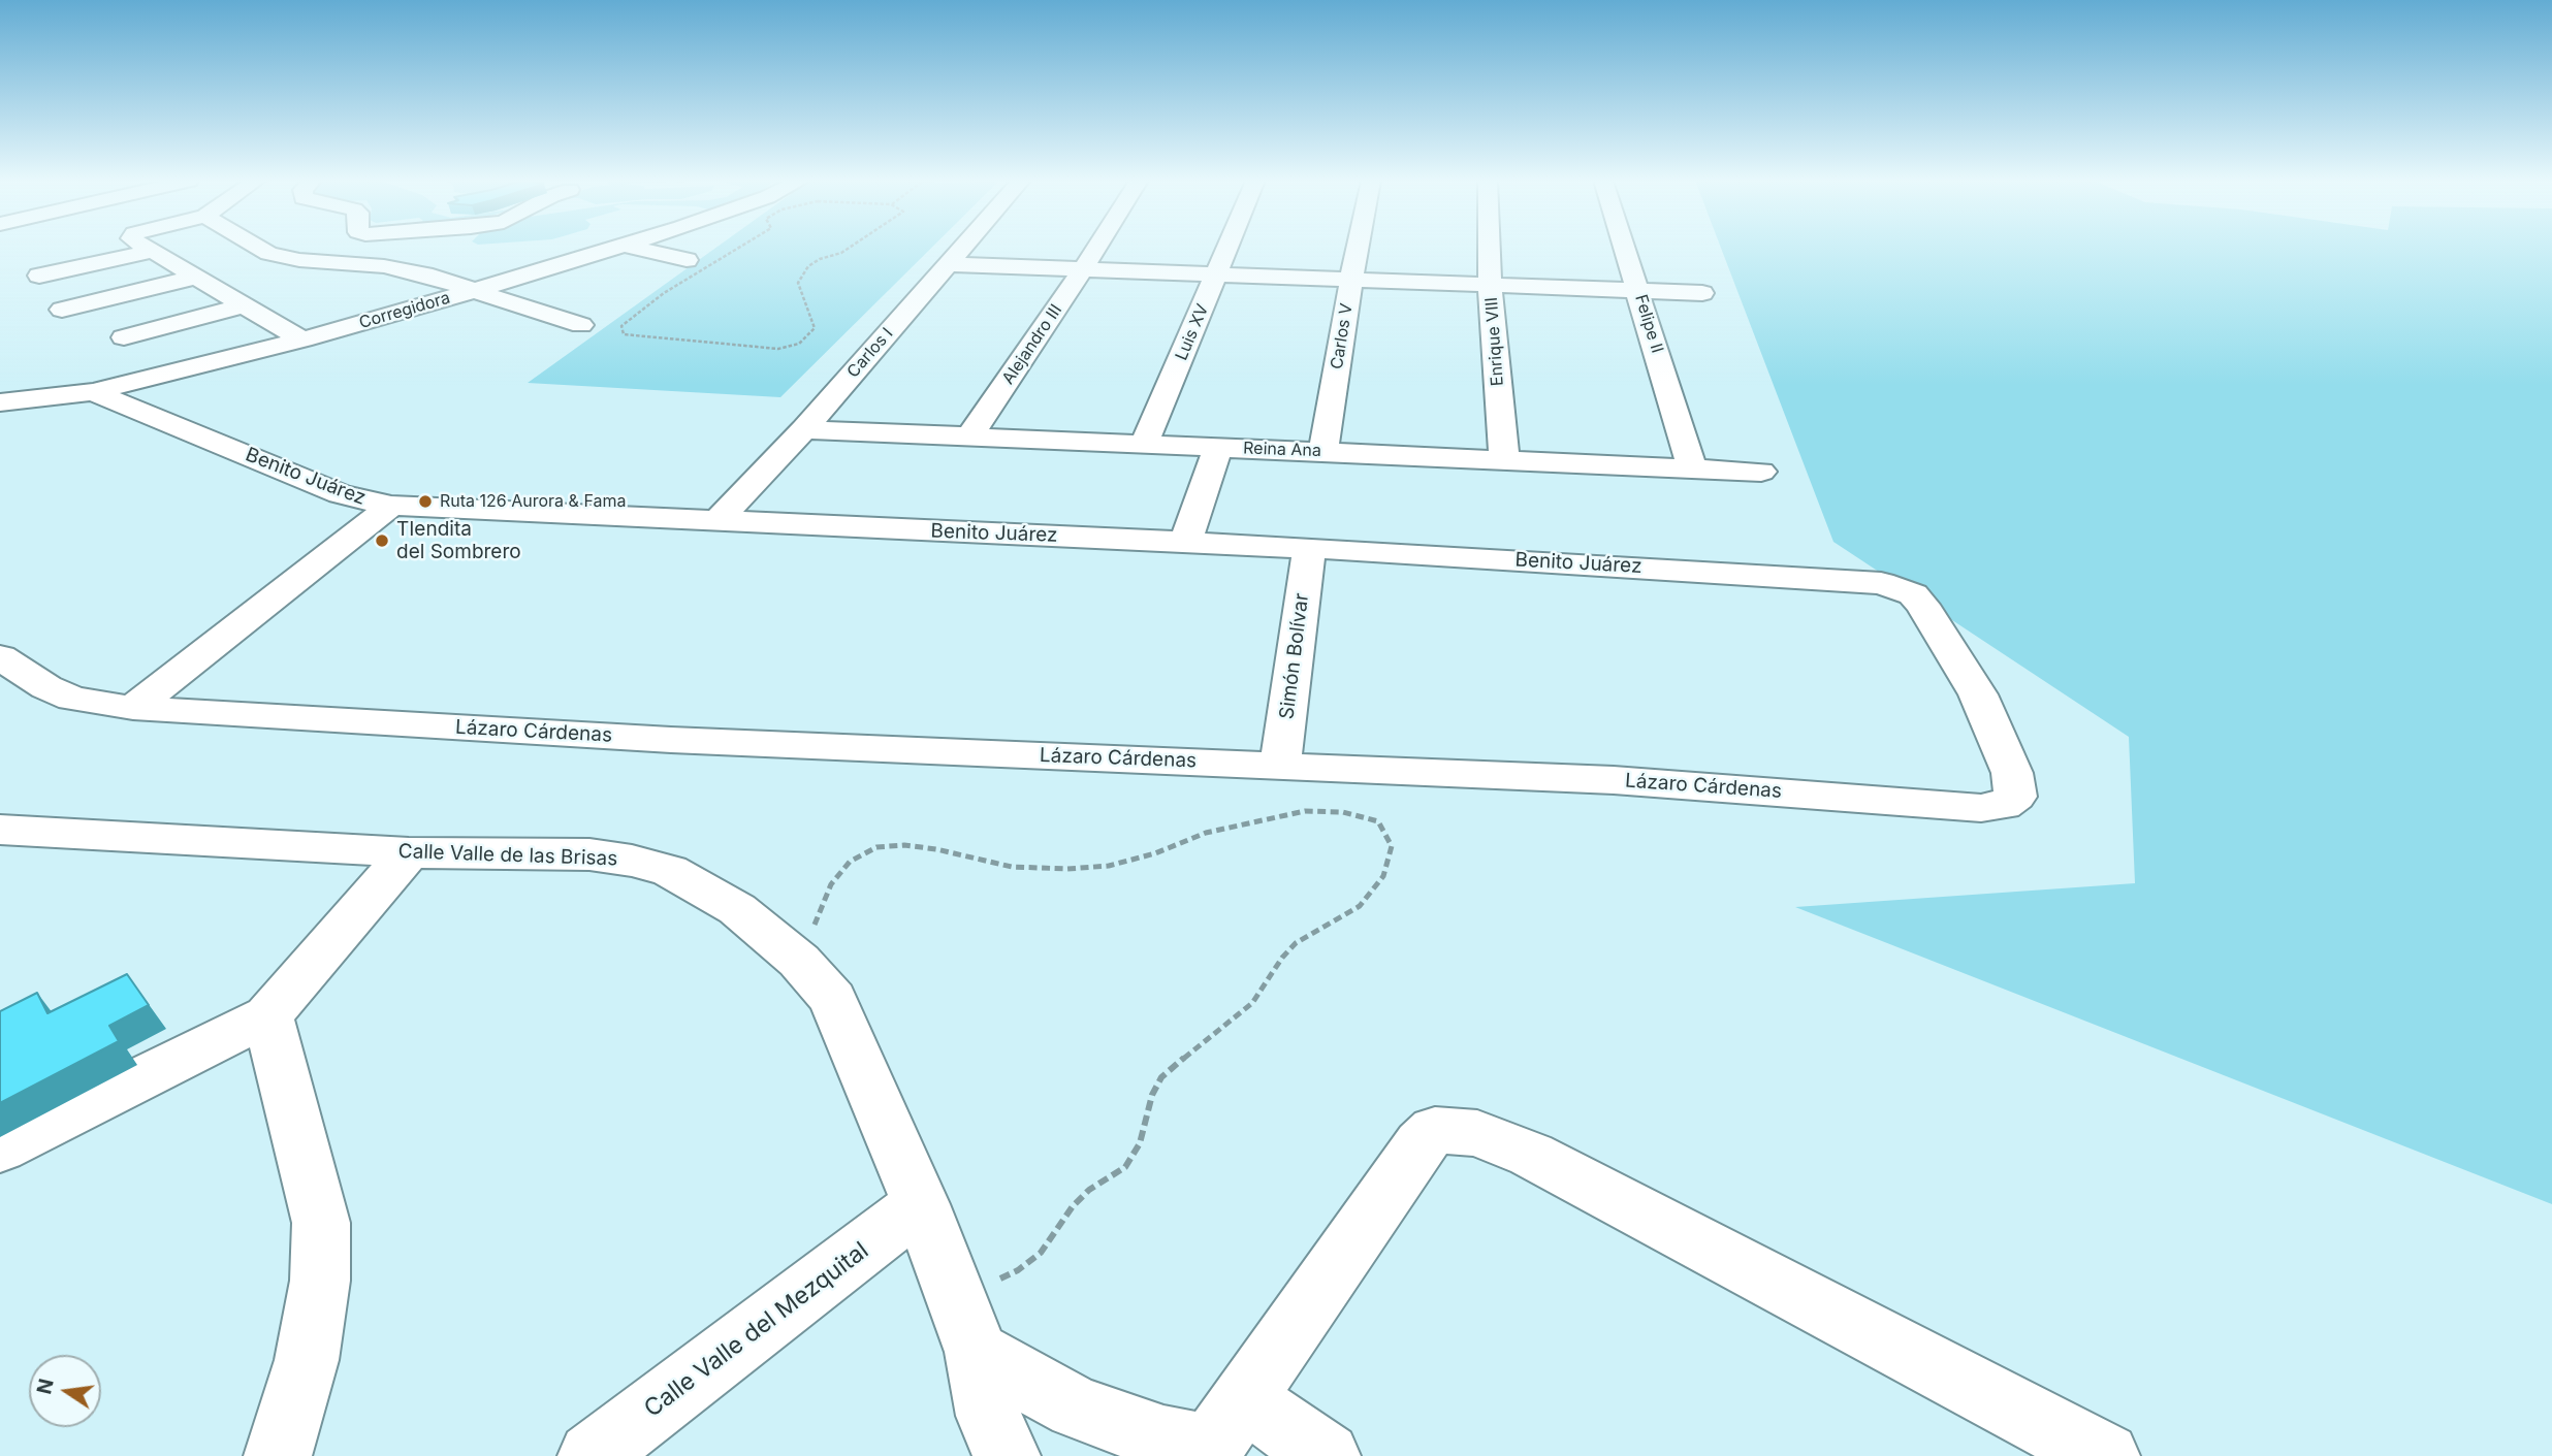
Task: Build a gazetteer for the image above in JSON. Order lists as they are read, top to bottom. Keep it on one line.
{"streets":{"street":["Corregidora","Felipe II","Luis XV","Carlos V","Enrique VIII","Alejandro III","Carlos I","Reina Ana","Benito Juárez","Simón Bolívar","Lázaro Cárdenas","Calle Valle de las Brisas","Calle Valle del Mezquital"]},"crossings":[["Corregidora","Benito Juárez"],["Felipe II","Reina Ana"],["Luis XV","Reina Ana"],["Carlos V","Reina Ana"],["Enrique VIII","Reina Ana"],["Alejandro III","Reina Ana"],["Carlos I","Reina Ana"],["Carlos I","Benito Juárez"],["Benito Juárez","Simón Bolívar"],["Benito Juárez","Lázaro Cárdenas"],["Simón Bolívar","Lázaro Cárdenas"],["Calle Valle de las Brisas","Calle Valle del Mezquital"]],"places":["Ruta 126 Aurora & Fama","TIendita del Sombrero"],"north":"left"}
